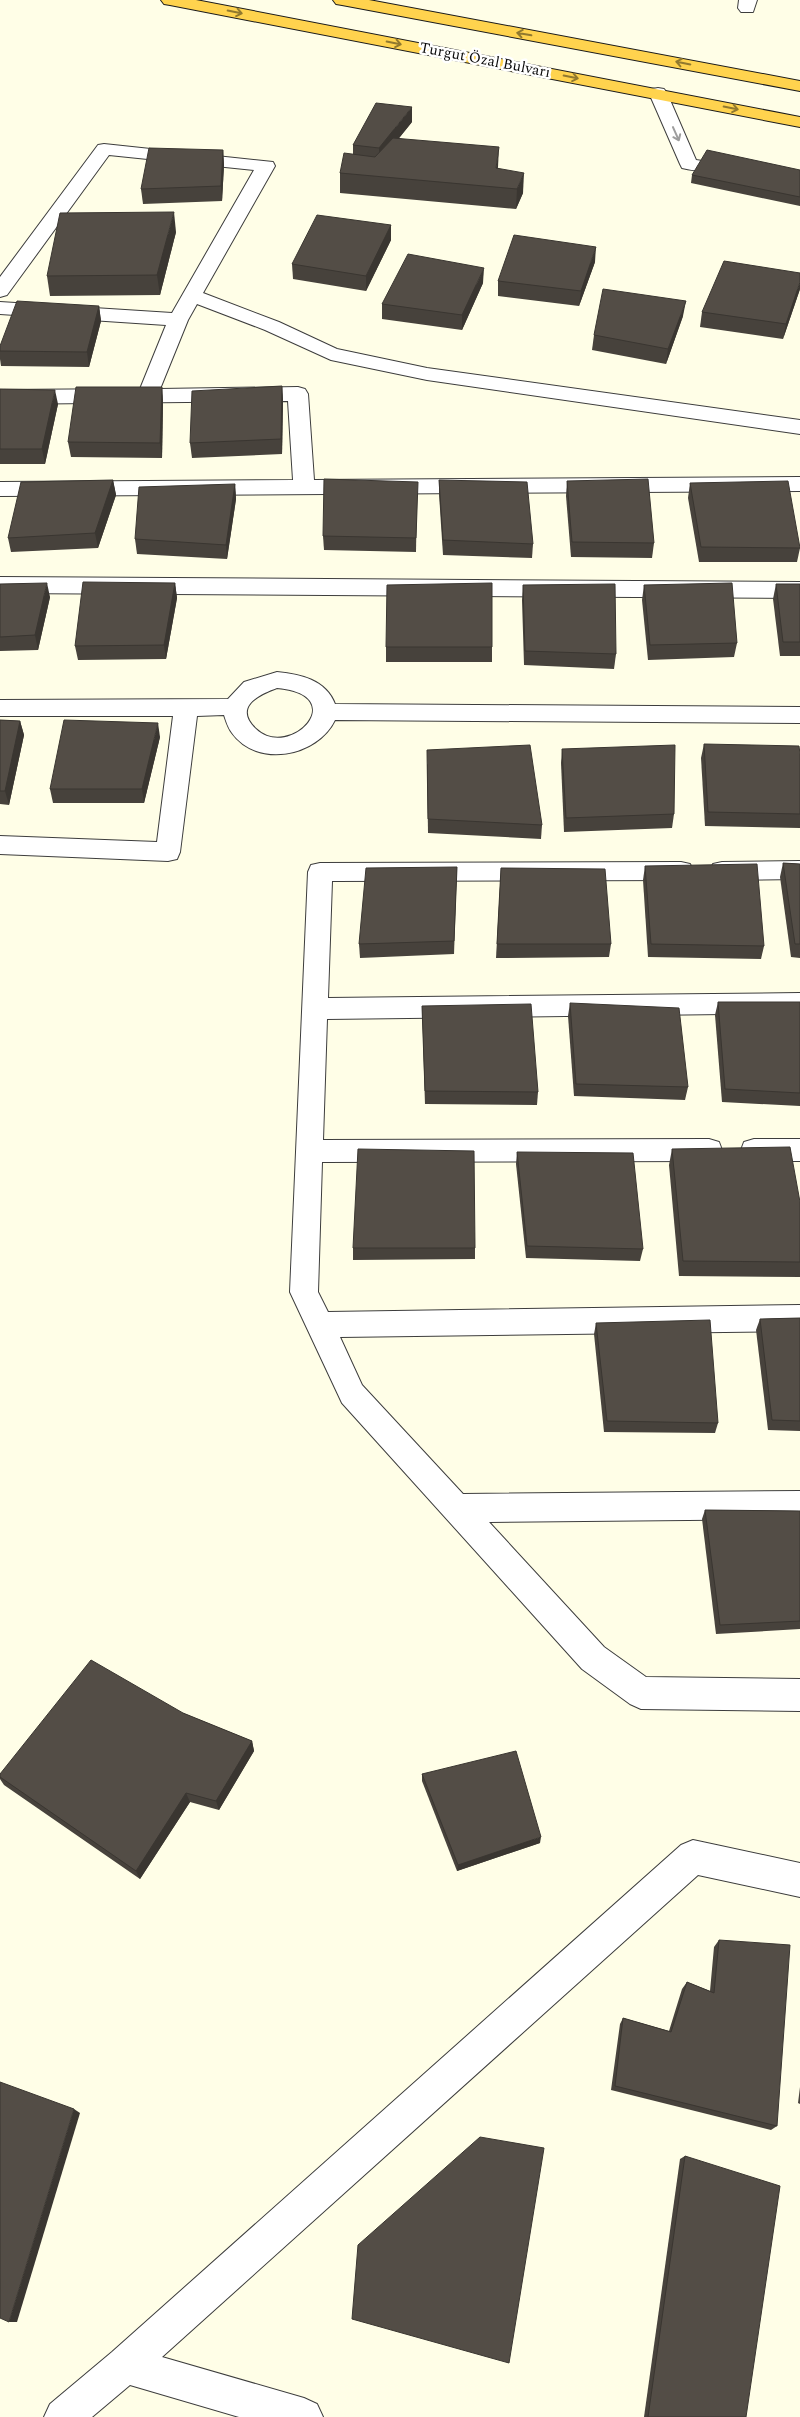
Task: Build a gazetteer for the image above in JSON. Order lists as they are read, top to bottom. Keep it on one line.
{"streets":{"highway":["Turgut Özal Bulvarı"]}}
